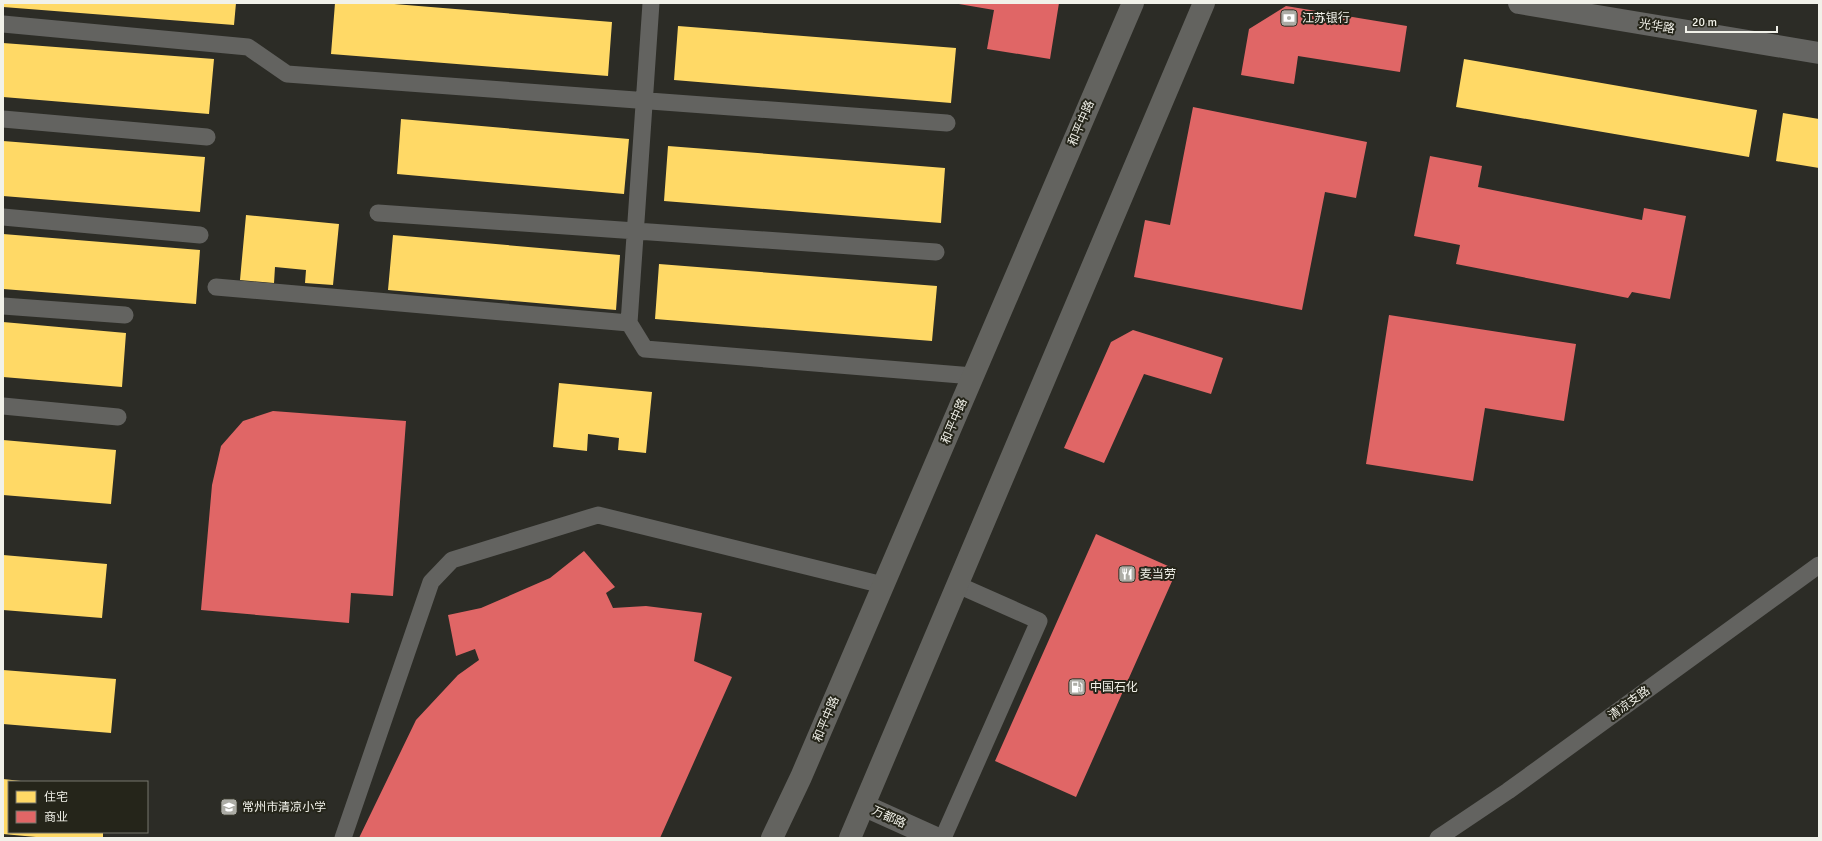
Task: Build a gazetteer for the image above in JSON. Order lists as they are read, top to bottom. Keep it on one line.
{"streets":{"main road":["光华路","和平中路"],"street":["万都路"],"lane":["清凉支路"]},"places":{"bank":["江苏银行"],"restaurant":["麦当劳"],"fuel station":["中国石化"],"school or university":["常州市清凉小学"]},"legend":["住宅","商业"],"scale_bar":"20 m"}
